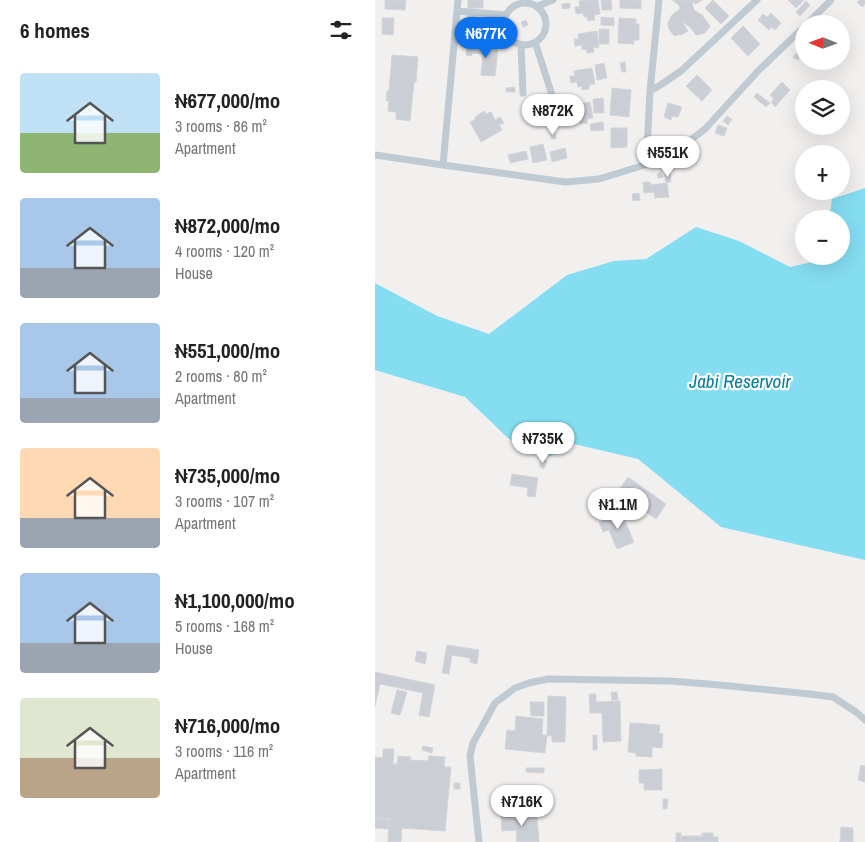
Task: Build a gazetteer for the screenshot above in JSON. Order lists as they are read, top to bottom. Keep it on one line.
{"water":["Jabi Reservoir"],"north":"left","page":{"heading":"6 homes","map_buttons":["+","−"],"price":["₦677K","₦872K","₦551K","₦735K","₦1.1M","₦716K"],"list":[{"name":"₦677,000/mo","note":"3 rooms · 86 m² · Apartment"},{"name":"₦872,000/mo","note":"4 rooms · 120 m² · House"},{"name":"₦551,000/mo","note":"2 rooms · 80 m² · Apartment"},{"name":"₦735,000/mo","note":"3 rooms · 107 m² · Apartment"},{"name":"₦1,100,000/mo","note":"5 rooms · 168 m² · House"},{"name":"₦716,000/mo","note":"3 rooms · 116 m² · Apartment"}]}}
